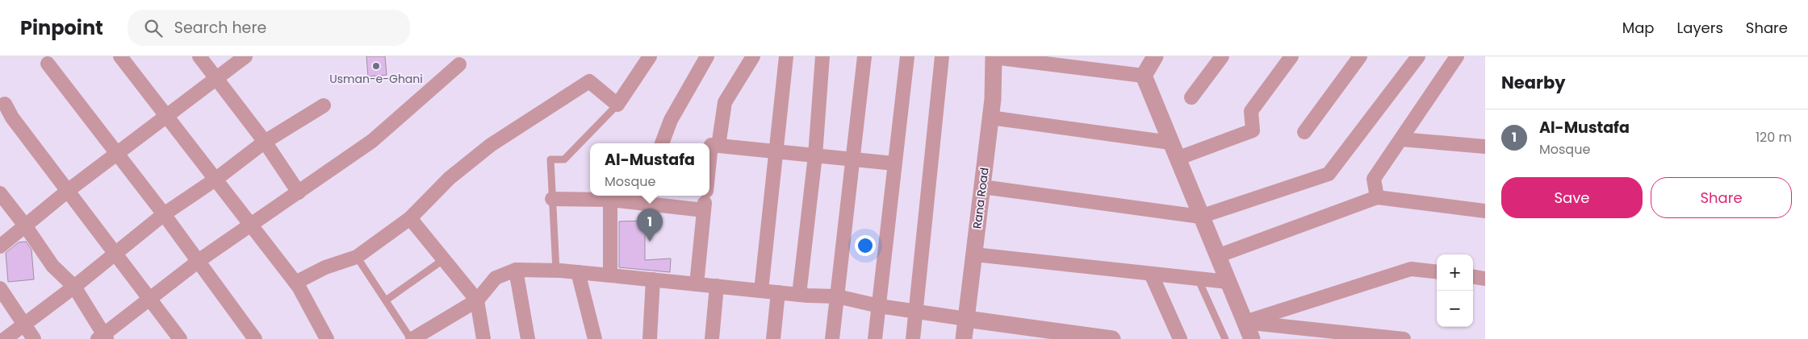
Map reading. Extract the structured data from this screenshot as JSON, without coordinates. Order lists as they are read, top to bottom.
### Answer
{
  "streets": {
    "street": ["Rana Road"]
  },
  "places": ["Usman-e-Ghani"],
  "page": {
    "header": "Pinpoint",
    "search": "Search here",
    "nav": ["Map", "Layers", "Share"],
    "heading": "Nearby",
    "list": [
      {
        "mark": "1",
        "name": "Al-Mustafa",
        "note": "Mosque",
        "value": "120 m"
      }
    ],
    "popup": ["Al-Mustafa", "Mosque"],
    "buttons": ["Save", "Share"],
    "pins": "1",
    "map_buttons": ["+", "−"]
  }
}
